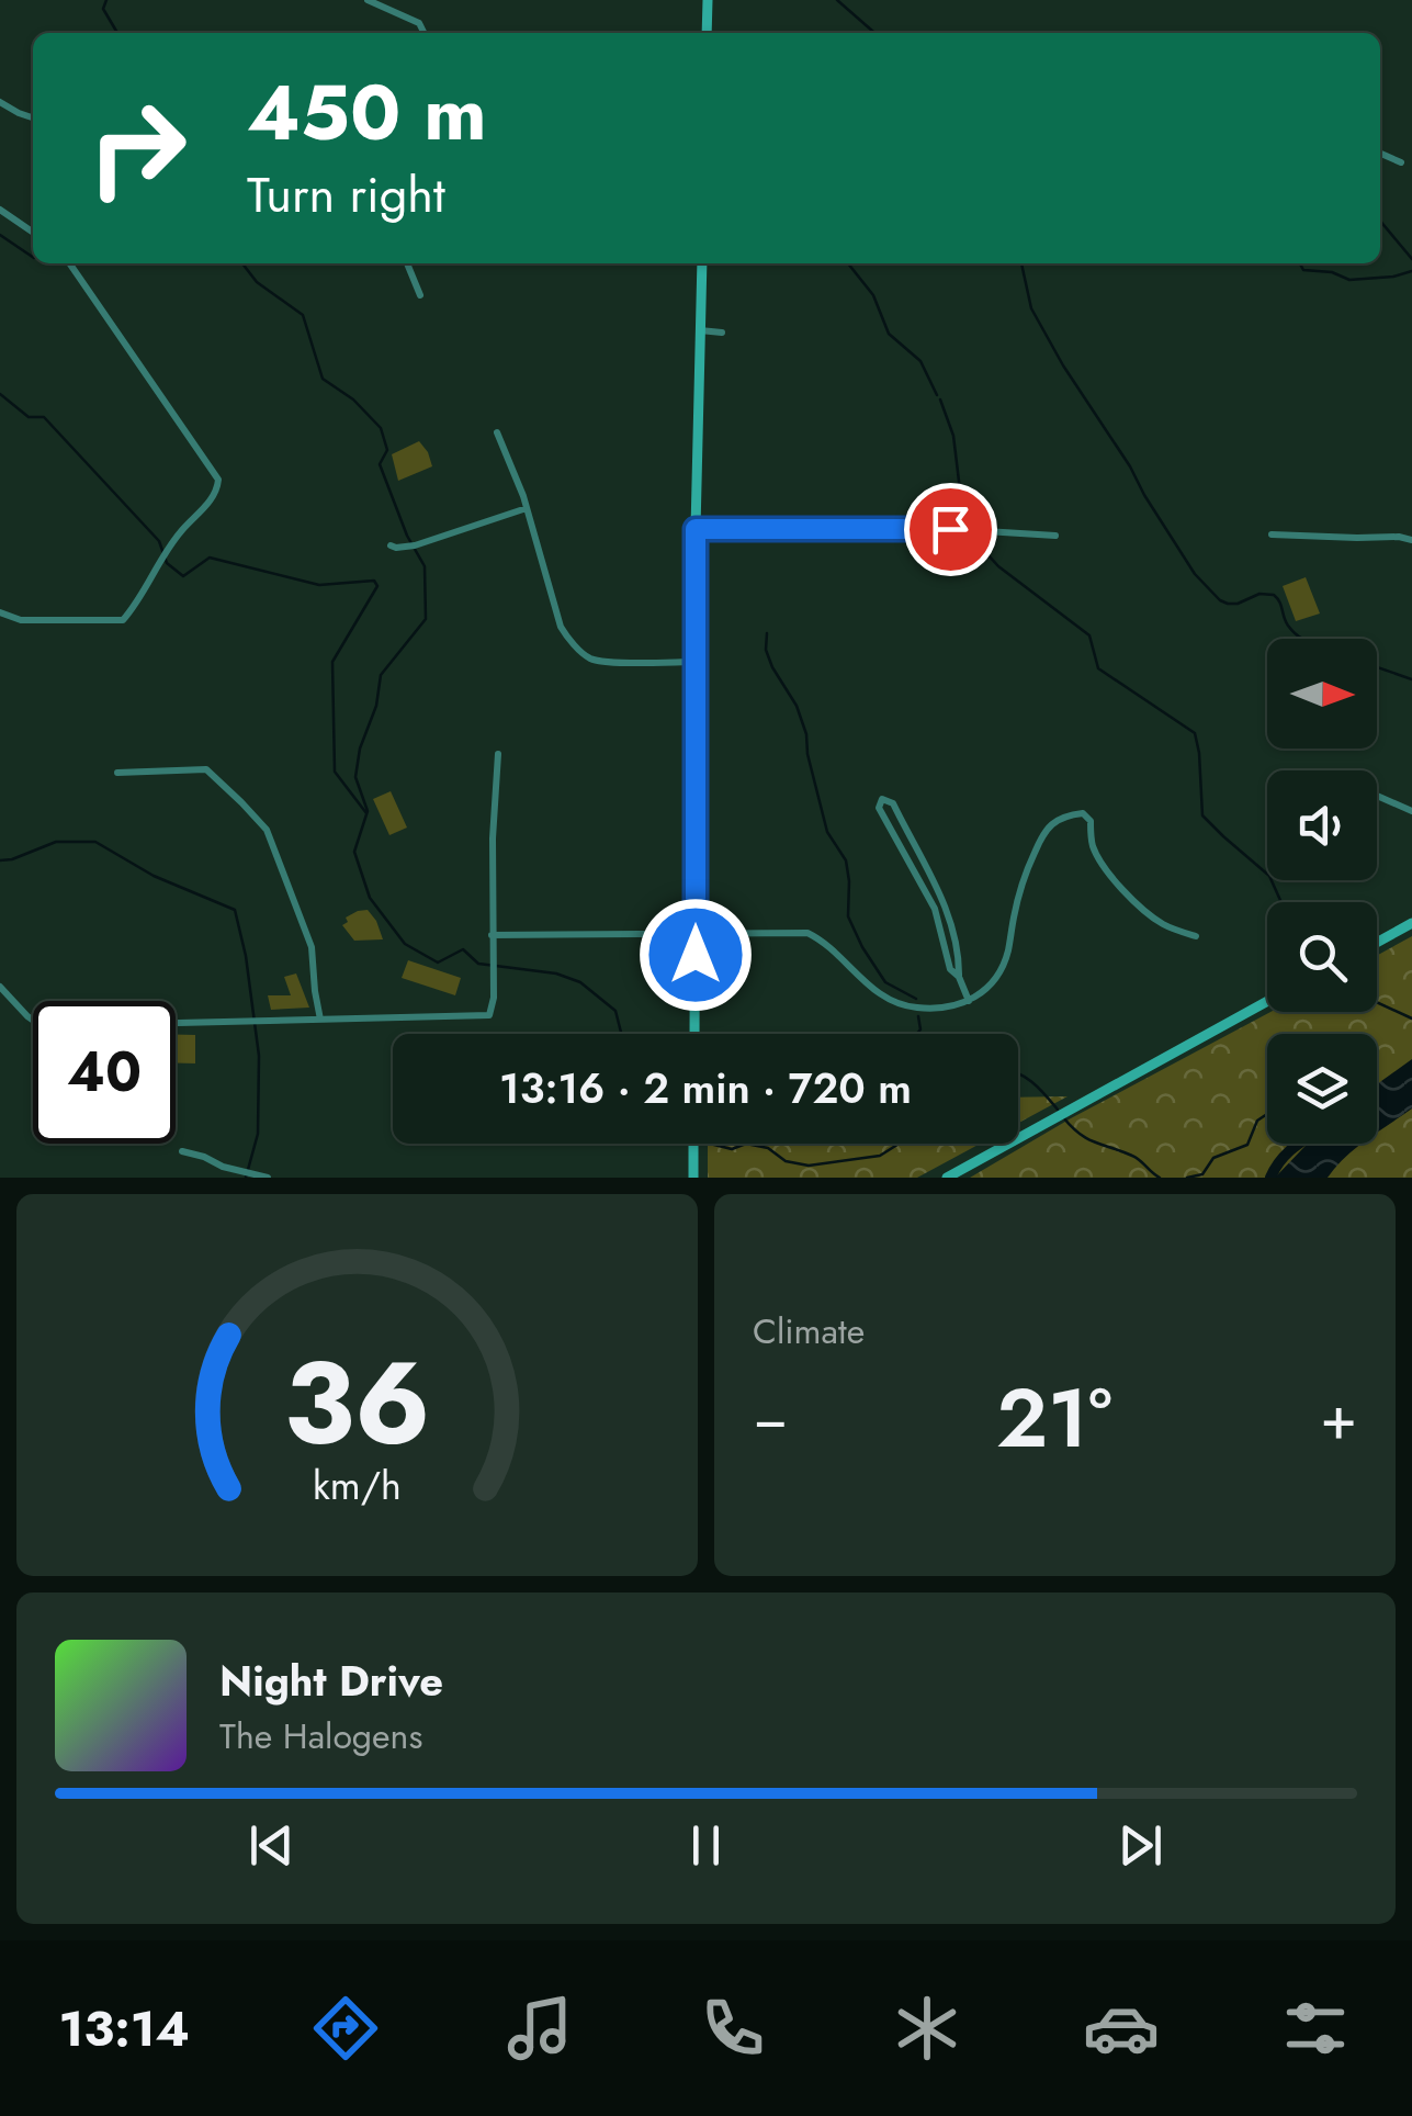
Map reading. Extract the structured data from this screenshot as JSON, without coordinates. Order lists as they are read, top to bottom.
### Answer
{
  "north": "right",
  "page": {
    "turn": ["450 m", "Turn right"],
    "limit": "40",
    "trip": "13:16 · 2 min · 720 m",
    "tile": "Climate",
    "heat": ["−", "21°", "+"],
    "song": ["Night Drive", "The Halogens"],
    "tabs": "13:14",
    "gauge": ["36", "km/h"]
  }
}
